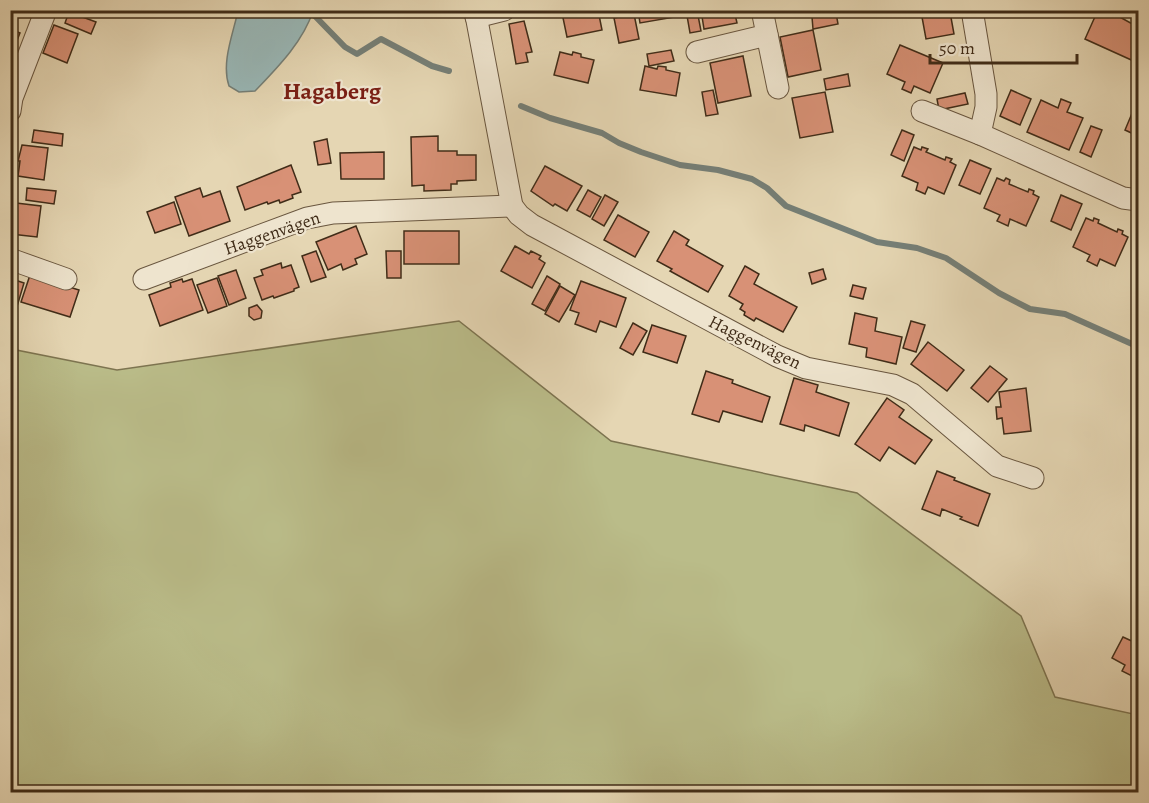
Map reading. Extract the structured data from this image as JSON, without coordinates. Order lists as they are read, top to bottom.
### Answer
{
  "streets": {
    "street": ["Haggenvägen"]
  },
  "districts": ["Hagaberg"],
  "scale_bar": "50 m"
}
